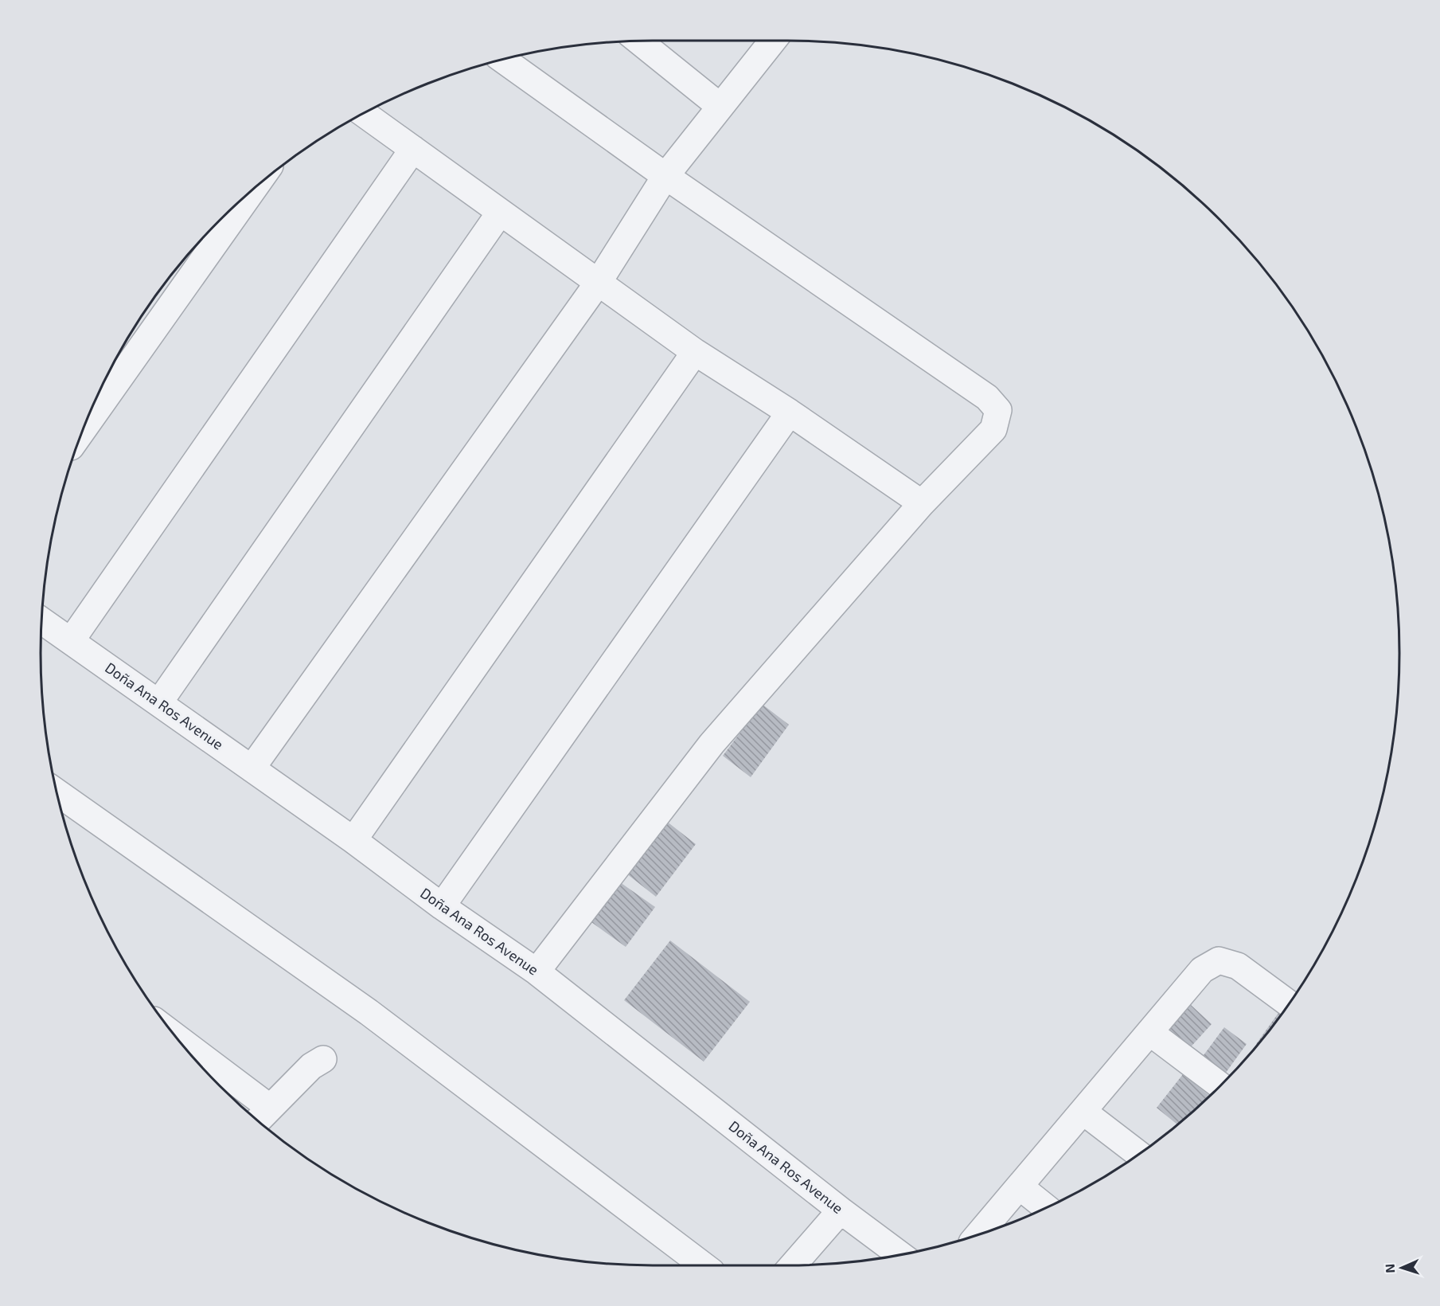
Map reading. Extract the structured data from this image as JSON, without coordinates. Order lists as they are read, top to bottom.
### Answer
{
  "streets": {
    "street": ["Doña Ana Ros Avenue"]
  },
  "north": "left"
}
